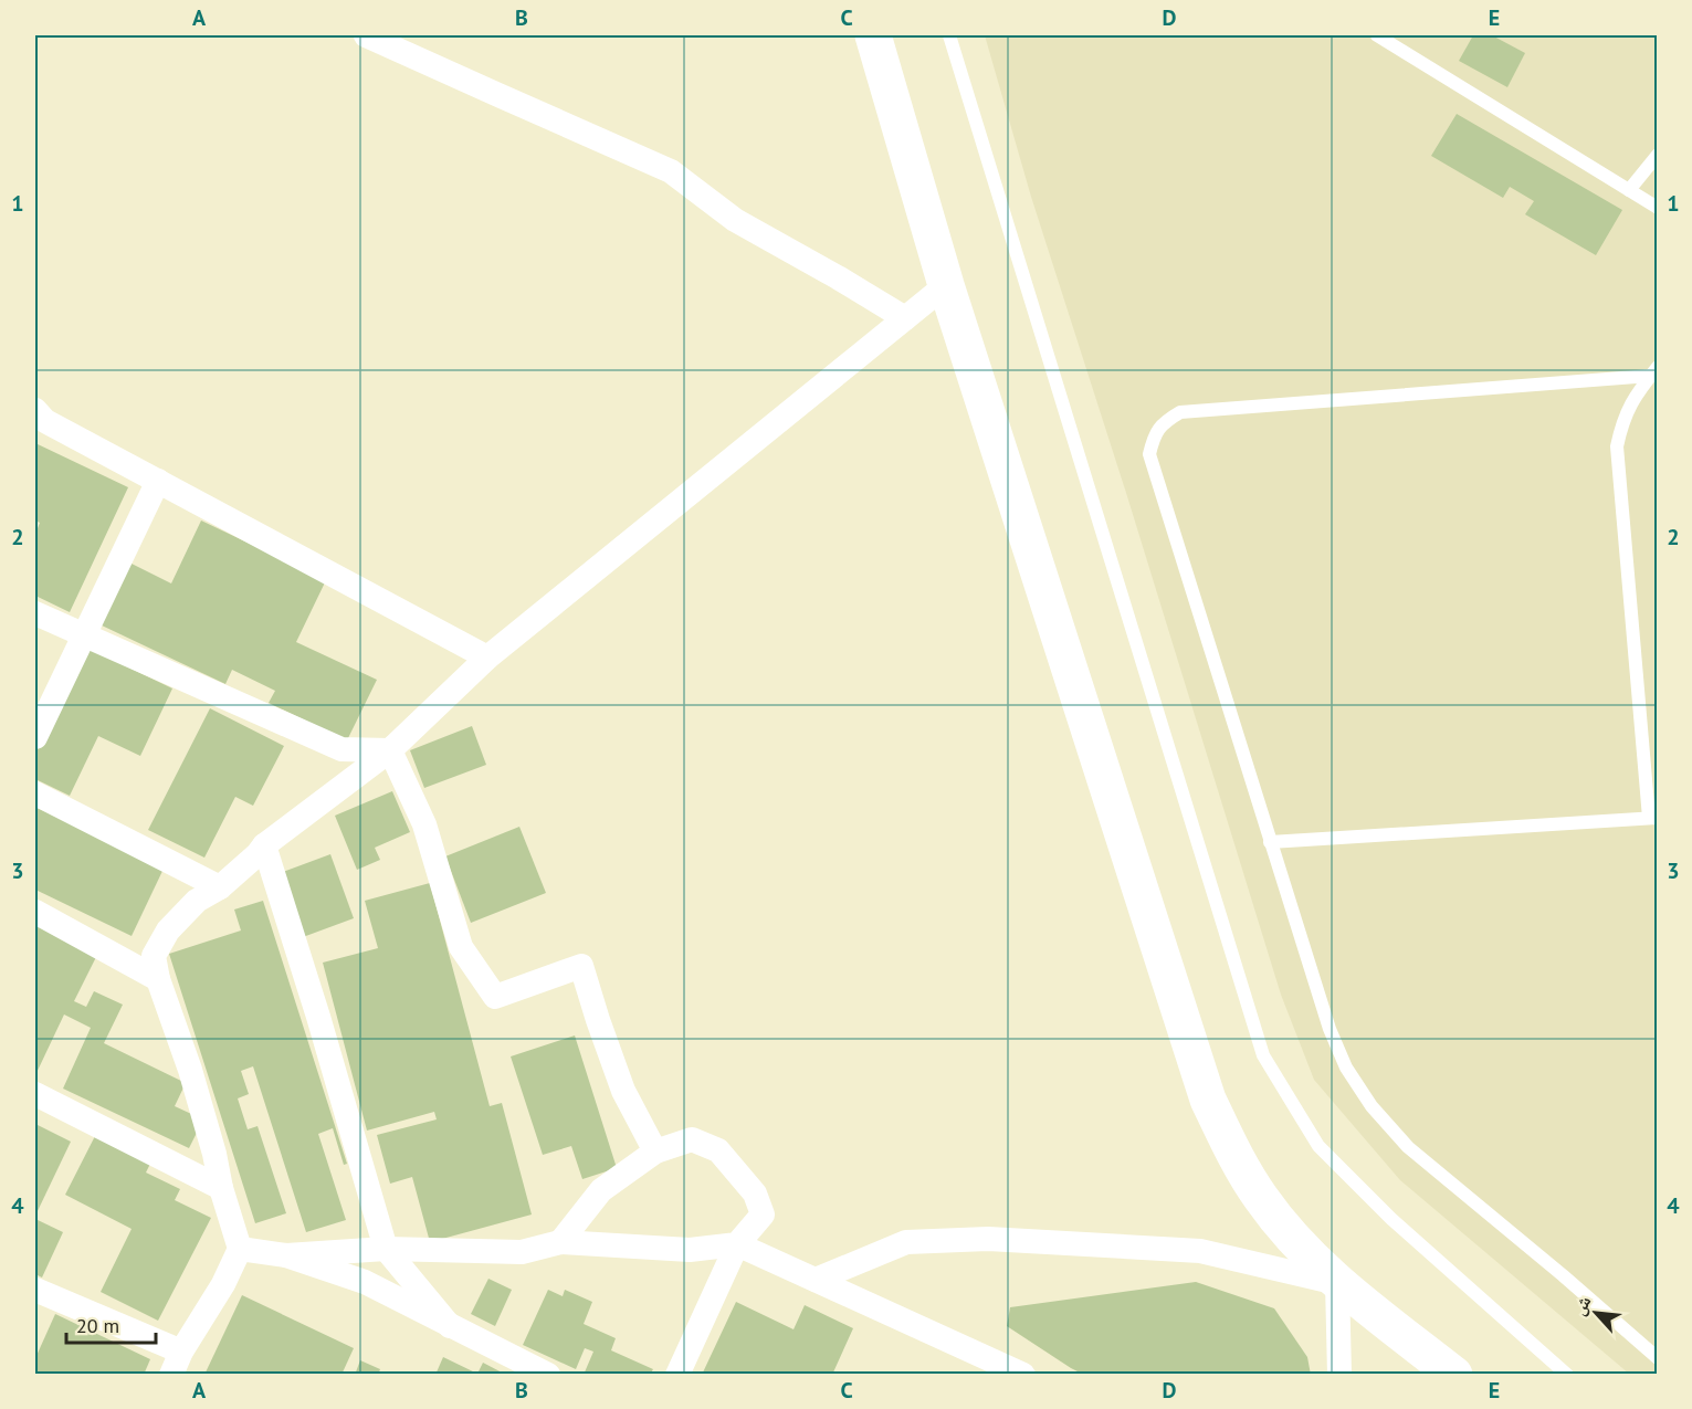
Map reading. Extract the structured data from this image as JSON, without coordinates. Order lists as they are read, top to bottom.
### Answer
{
  "scale_bar": "20 m",
  "north": "top left",
  "grid": {
    "columns": [
      "A",
      "B",
      "C",
      "D",
      "E"
    ],
    "rows": [
      "1",
      "2",
      "3",
      "4"
    ]
  }
}
